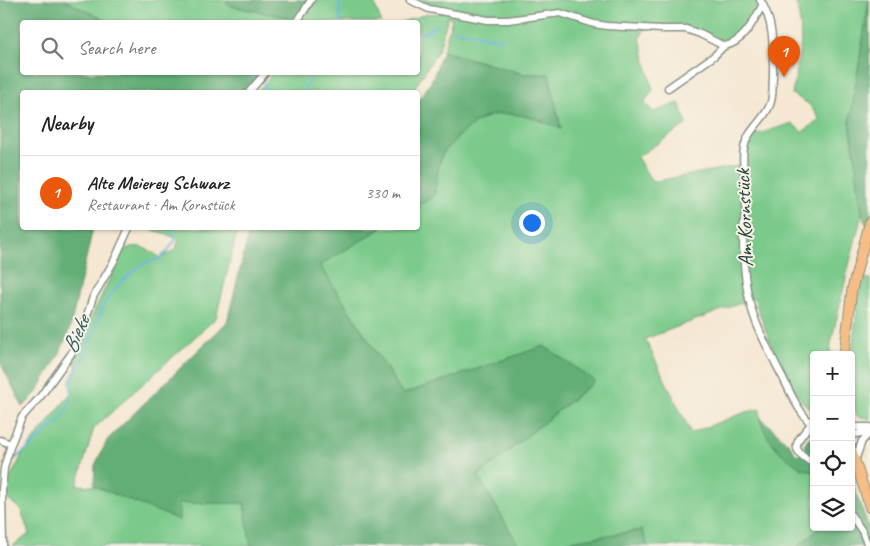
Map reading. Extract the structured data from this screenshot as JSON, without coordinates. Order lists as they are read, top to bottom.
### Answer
{
  "streets": {
    "street": ["Am Kornstück"]
  },
  "water": ["Bieke"],
  "page": {
    "search": "Search here",
    "pins": "1",
    "heading": "Nearby",
    "list": [
      {
        "mark": "1",
        "name": "Alte Meierey Schwarz",
        "note": "Restaurant · Am Kornstück",
        "value": "330 m"
      }
    ],
    "map_buttons": ["+", "−"]
  }
}
